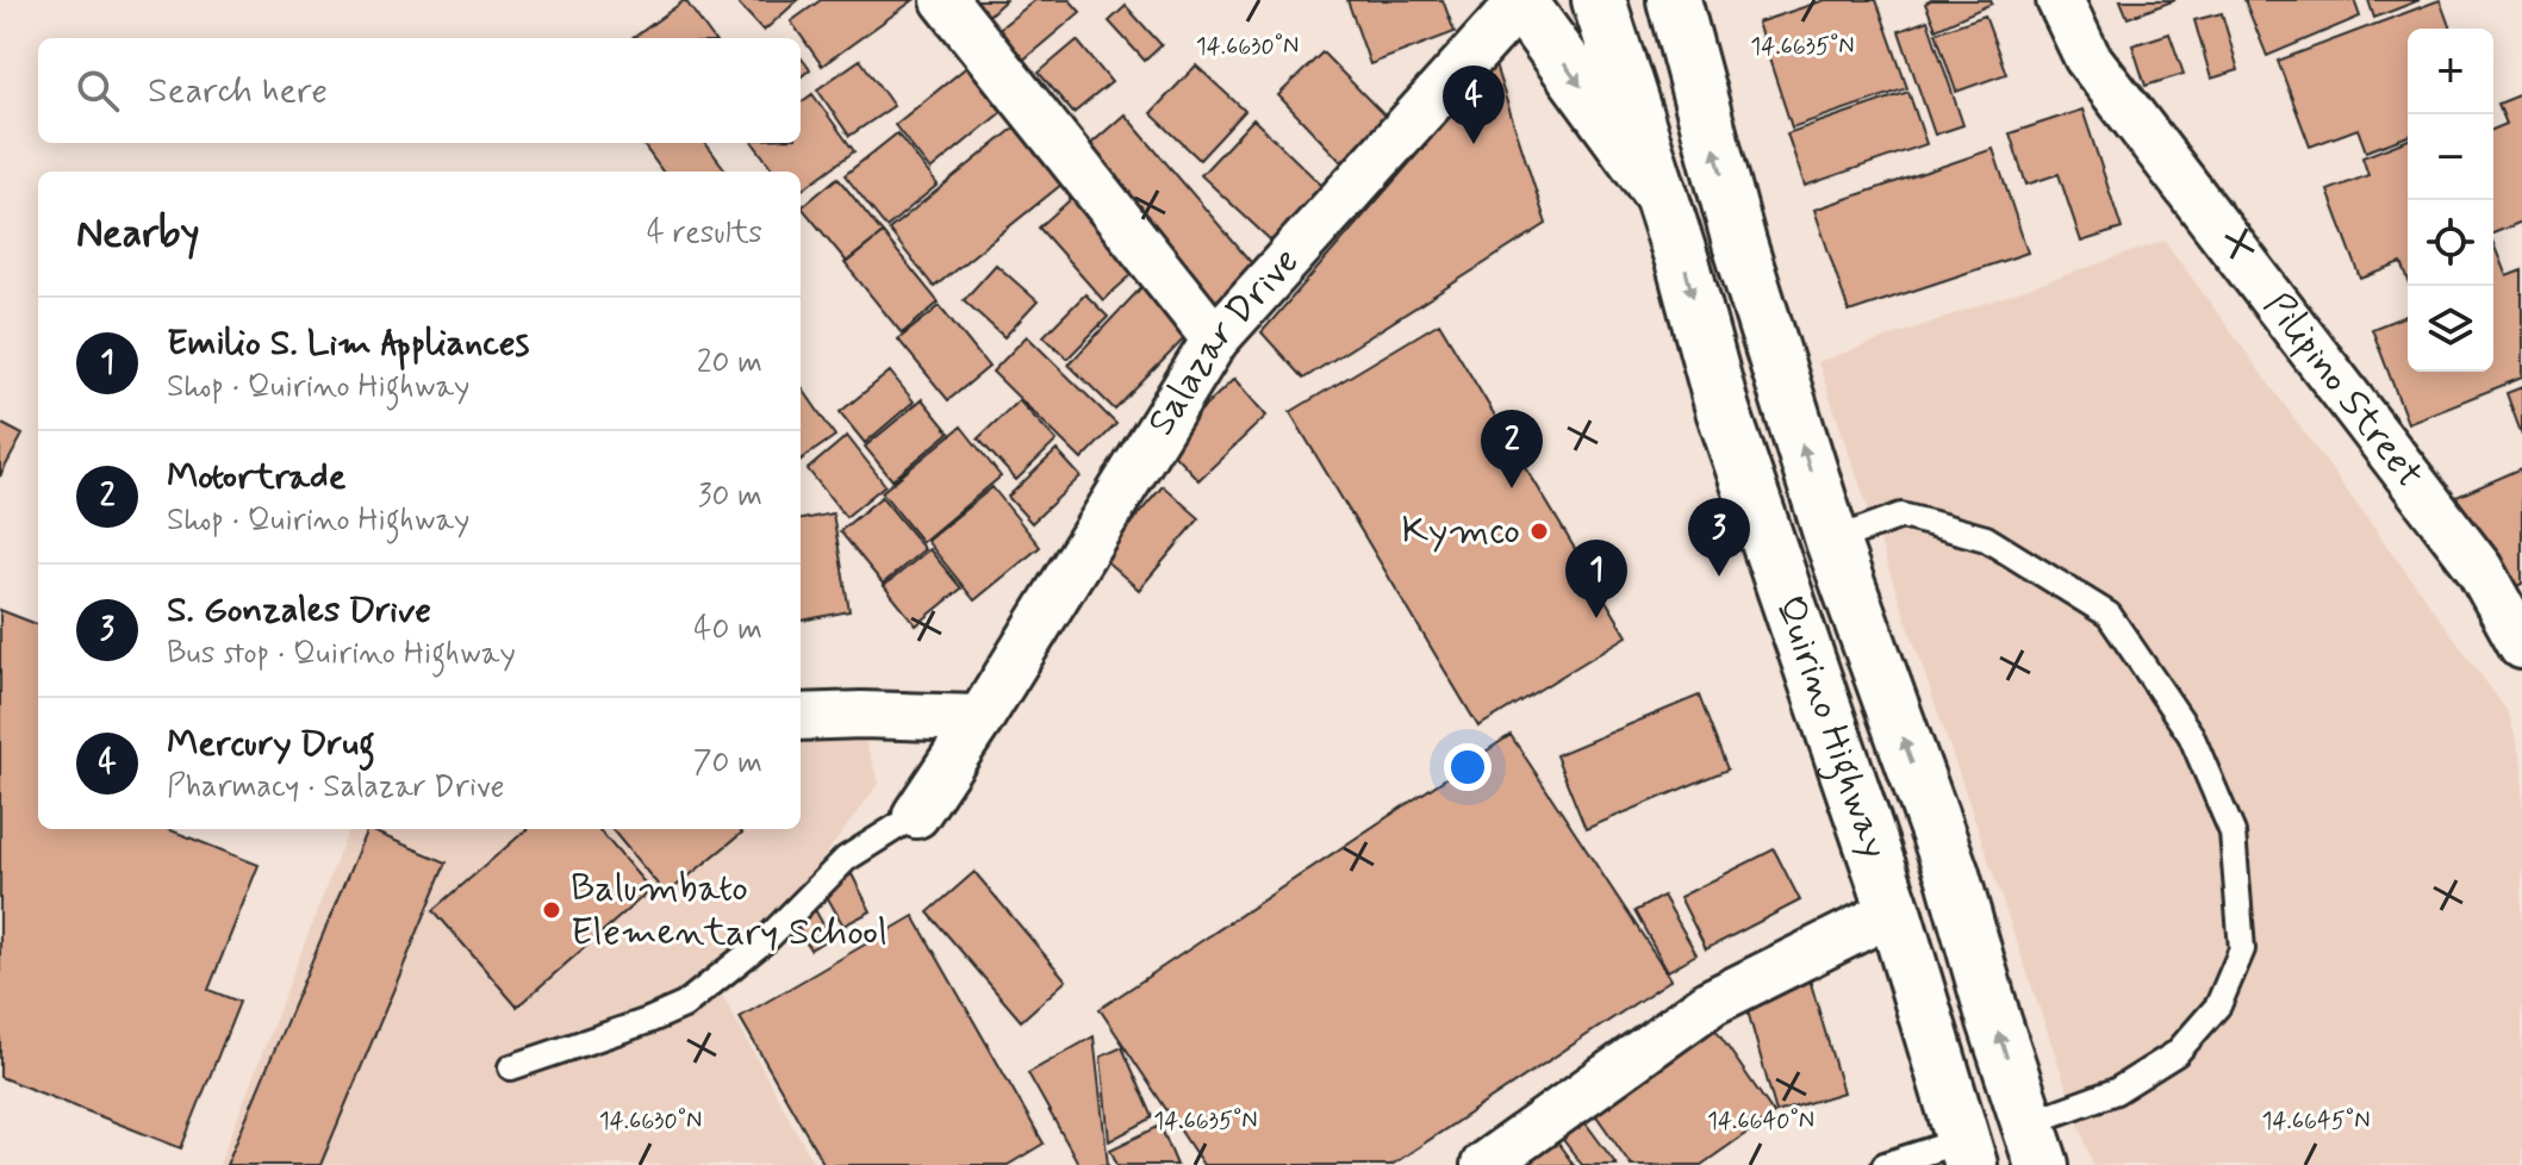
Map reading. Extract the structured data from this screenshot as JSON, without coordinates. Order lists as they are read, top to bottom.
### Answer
{
  "streets": {
    "main road": ["Quirino Highway"],
    "street": ["Salazar Drive", "Pilipino Street"]
  },
  "crossings": [
    ["Salazar Drive", "Quirino Highway"]
  ],
  "places": ["Kymco", "Balumbato Elementary School"],
  "page": {
    "map_buttons": ["+", "−"],
    "search": "Search here",
    "pins": [
      "4",
      "2",
      "3",
      "1"
    ],
    "heading": ["Nearby", "4 results"],
    "list": [
      {
        "mark": "1",
        "name": "Emilio S. Lim Appliances",
        "note": "Shop · Quirino Highway",
        "value": "20 m"
      },
      {
        "mark": "2",
        "name": "Motortrade",
        "note": "Shop · Quirino Highway",
        "value": "30 m"
      },
      {
        "mark": "3",
        "name": "S. Gonzales Drive",
        "note": "Bus stop · Quirino Highway",
        "value": "40 m"
      },
      {
        "mark": "4",
        "name": "Mercury Drug",
        "note": "Pharmacy · Salazar Drive",
        "value": "70 m"
      }
    ]
  },
  "coordinates": [
    "14.6630°N",
    "14.6635°N",
    "14.6640°N",
    "14.6645°N"
  ]
}
